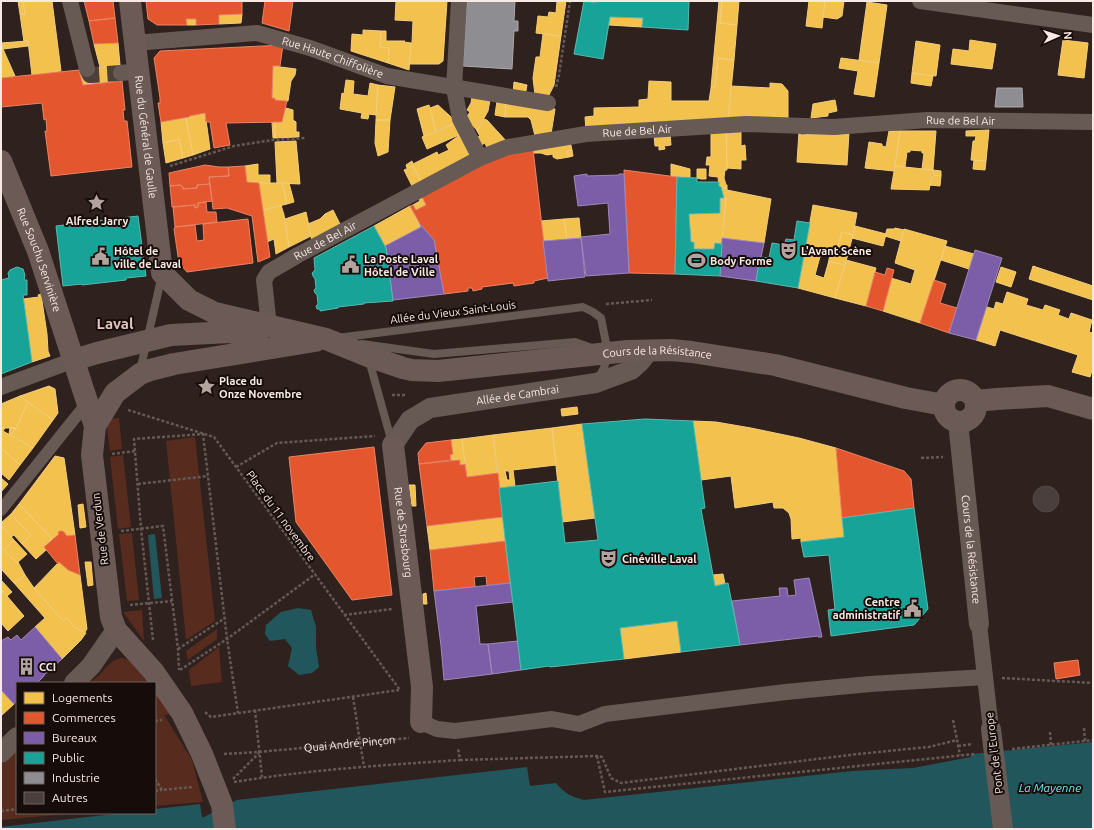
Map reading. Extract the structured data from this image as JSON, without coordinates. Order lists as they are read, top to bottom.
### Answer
{
  "streets": {
    "main road": [
      "Rue du Général de Gaulle",
      "Rue Souchu Servinière",
      "Cours de la Résistance",
      "Rue de Verdun",
      "Rue de Strasbourg"
    ],
    "street": [
      "Rue Haute Chiffolière",
      "Rue de Bel Air",
      "Allée de Cambrai",
      "Pont de l'Europe"
    ],
    "lane": ["Allée du Vieux Saint-Louis"],
    "path": ["Place du 11 novembre", "Quai André Pinçon"]
  },
  "crossings": [
    ["Rue Haute Chiffolière", "Rue du Général de Gaulle"],
    ["Rue du Général de Gaulle", "Rue de Verdun"],
    ["Rue Souchu Servinière", "Rue de Verdun"],
    ["Allée du Vieux Saint-Louis", "Rue de Verdun"],
    ["Cours de la Résistance", "Allée de Cambrai"],
    ["Cours de la Résistance", "Rue de Strasbourg"],
    ["Cours de la Résistance", "Pont de l'Europe"],
    ["Allée de Cambrai", "Rue de Strasbourg"],
    ["Place du 11 novembre", "Rue de Verdun"],
    ["Rue de Verdun", "Quai André Pinçon"],
    ["Rue de Strasbourg", "Quai André Pinçon"]
  ],
  "districts": ["Laval"],
  "water": ["La Mayenne"],
  "places": {
    "place": ["Alfred Jarry", "Place du Onze Novembre"],
    "theatre": ["L'Avant Scène", "Cinéville Laval"],
    "public building": ["Hôtel de ville de Laval", "La Poste Laval Hôtel de Ville", "Centre administratif"],
    "sports": ["Body Forme"],
    "building": ["CCI"]
  },
  "legend": [
    "Logements",
    "Commerces",
    "Bureaux",
    "Public",
    "Industrie",
    "Autres"
  ],
  "north": "right"
}
